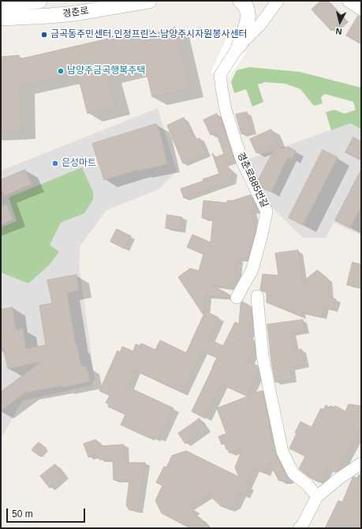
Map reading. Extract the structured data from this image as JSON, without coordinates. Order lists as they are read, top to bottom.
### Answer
{
  "streets": {
    "street": ["경춘로", "경춘로885번길"]
  },
  "places": ["금곡동주민센터.인정프린스.남양주시자원봉사센터", "남양주금곡행복주택", "은성마트"],
  "scale_bar": "50 m",
  "north": "bottom"
}
